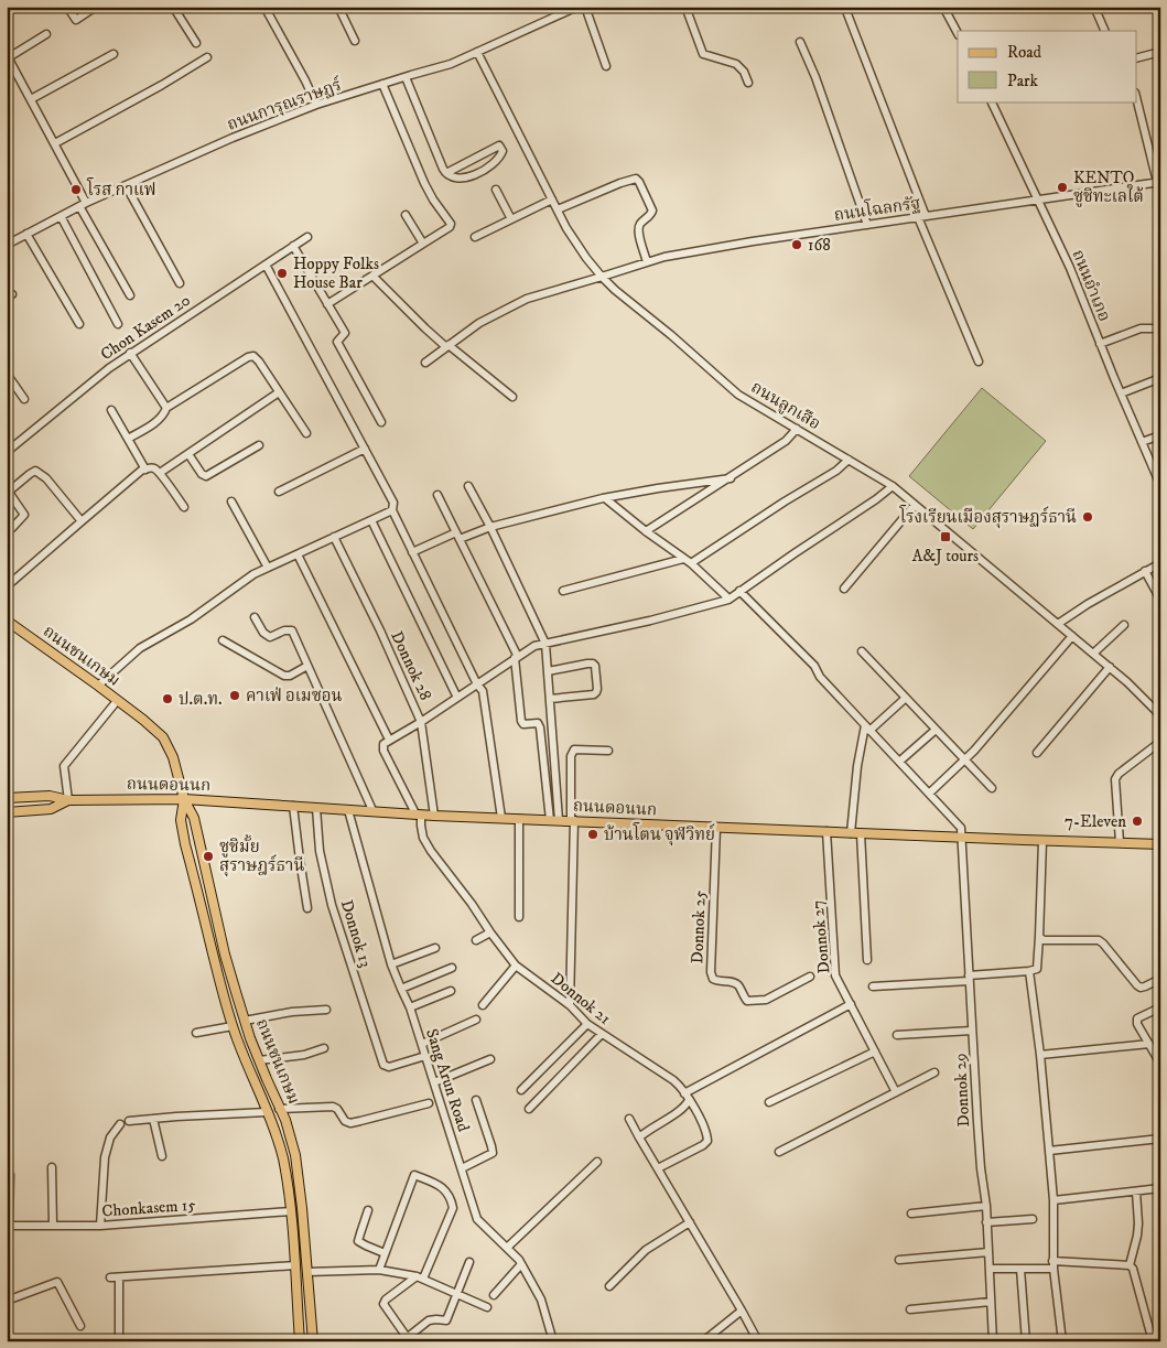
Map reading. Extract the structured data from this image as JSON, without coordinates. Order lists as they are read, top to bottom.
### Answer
{
  "streets": {
    "main road": ["ถนนชนเกษม", "ถนนดอนนก"],
    "street": [
      "ถนนการุณราษฏร์",
      "ถนนโฉลกรัฐ",
      "ถนนอำเภอ",
      "Chon Kasem 20",
      "ถนนลูกเสือ",
      "Donnok 28",
      "Donnok 25",
      "Donnok 13",
      "Donnok 27",
      "Donnok 21",
      "Sang Arun Road",
      "Donnok 29",
      "Chonkasem 15"
    ]
  },
  "crossings": [
    ["ถนนการุณราษฏร์", "ถนนลูกเสือ"],
    ["ถนนโฉลกรัฐ", "ถนนอำเภอ"],
    ["ถนนโฉลกรัฐ", "ถนนลูกเสือ"],
    ["ถนนชนเกษม", "ถนนดอนนก"],
    ["ถนนชนเกษม", "Chonkasem 15"],
    ["Donnok 28", "ถนนดอนนก"],
    ["ถนนดอนนก", "Donnok 25"],
    ["ถนนดอนนก", "Donnok 13"],
    ["ถนนดอนนก", "Donnok 27"],
    ["ถนนดอนนก", "Donnok 21"],
    ["ถนนดอนนก", "Sang Arun Road"],
    ["ถนนดอนนก", "Donnok 29"],
    ["Donnok 13", "Sang Arun Road"]
  ],
  "places": {
    "other": [
      "KENTO ซูชิทะเลใต้",
      "โรส กาแฟ",
      "168",
      "Hoppy Folks House Bar",
      "โรงเรียนเมืองสุราษฏร์ธานี",
      "คาเฟ่ อเมซอน",
      "ป.ต.ท.",
      "7-Eleven",
      "บ้านโตน จุฬวิทย์",
      "ซูชิมั้ย สุราษฎร์ธานี"
    ],
    "transit": ["A&J tours"]
  },
  "legend": ["Road", "Park"]
}
